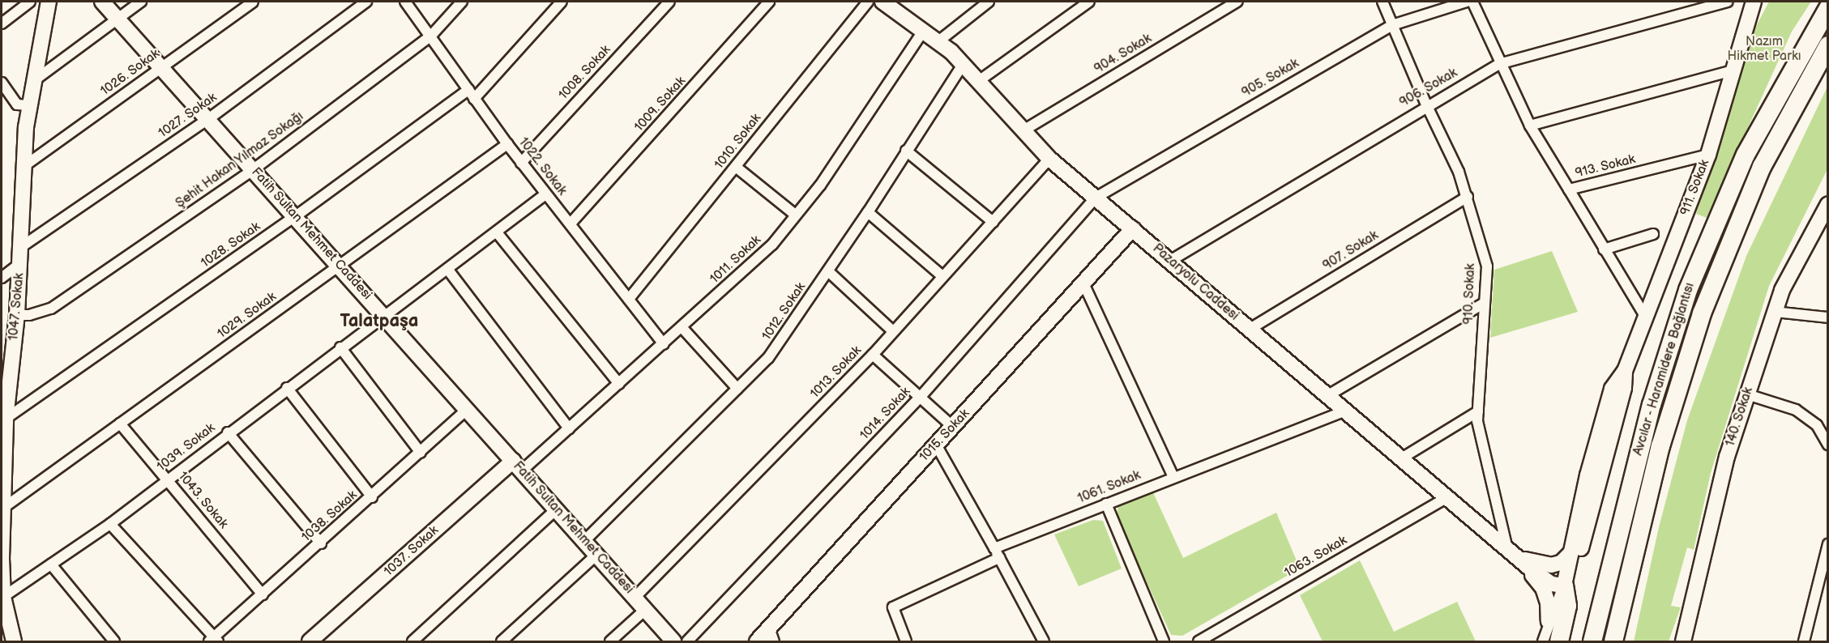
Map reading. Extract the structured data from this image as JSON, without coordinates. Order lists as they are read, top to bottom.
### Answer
{
  "streets": {
    "highway": ["Avcılar - Haramidere Bağlantısı"],
    "main road": [
      "911. Sokak",
      "Fatih Sultan Mehmet Caddesi",
      "Pazaryolu Caddesi",
      "1047. Sokak",
      "140. Sokak",
      "1015. Sokak",
      "1037. Sokak"
    ],
    "street": [
      "904. Sokak",
      "1026. Sokak",
      "1008. Sokak",
      "905. Sokak",
      "906. Sokak",
      "1009. Sokak",
      "1027. Sokak",
      "1010. Sokak",
      "Şehit Hakan Yılmaz Sokağı",
      "1022. Sokak",
      "913. Sokak",
      "1028. Sokak",
      "907. Sokak",
      "1011. Sokak",
      "910. Sokak",
      "1012. Sokak",
      "1029. Sokak",
      "1013. Sokak",
      "1014. Sokak",
      "1039. Sokak",
      "1061. Sokak",
      "1043. Sokak",
      "1038. Sokak",
      "1063. Sokak"
    ]
  },
  "crossings": [
    ["904. Sokak", "Pazaryolu Caddesi"],
    ["1026. Sokak", "Fatih Sultan Mehmet Caddesi"],
    ["1026. Sokak", "1047. Sokak"],
    ["1008. Sokak", "1022. Sokak"],
    ["905. Sokak", "Pazaryolu Caddesi"],
    ["905. Sokak", "910. Sokak"],
    ["905. Sokak", "1014. Sokak"],
    ["906. Sokak", "Pazaryolu Caddesi"],
    ["906. Sokak", "910. Sokak"],
    ["1009. Sokak", "1022. Sokak"],
    ["1027. Sokak", "Fatih Sultan Mehmet Caddesi"],
    ["1027. Sokak", "1047. Sokak"],
    ["1010. Sokak", "1022. Sokak"],
    ["Şehit Hakan Yılmaz Sokağı", "1022. Sokak"],
    ["Şehit Hakan Yılmaz Sokağı", "Fatih Sultan Mehmet Caddesi"],
    ["Şehit Hakan Yılmaz Sokağı", "1047. Sokak"],
    ["1022. Sokak", "1028. Sokak"],
    ["1022. Sokak", "1011. Sokak"],
    ["1022. Sokak", "1029. Sokak"],
    ["1022. Sokak", "1039. Sokak"],
    ["913. Sokak", "911. Sokak"],
    ["Fatih Sultan Mehmet Caddesi", "1028. Sokak"],
    ["Fatih Sultan Mehmet Caddesi", "1011. Sokak"],
    ["Fatih Sultan Mehmet Caddesi", "1012. Sokak"],
    ["Fatih Sultan Mehmet Caddesi", "1029. Sokak"],
    ["Fatih Sultan Mehmet Caddesi", "1013. Sokak"],
    ["Fatih Sultan Mehmet Caddesi", "1039. Sokak"],
    ["Fatih Sultan Mehmet Caddesi", "1038. Sokak"],
    ["Fatih Sultan Mehmet Caddesi", "1037. Sokak"],
    ["1028. Sokak", "1047. Sokak"],
    ["907. Sokak", "Pazaryolu Caddesi"],
    ["907. Sokak", "910. Sokak"],
    ["1011. Sokak", "Pazaryolu Caddesi"],
    ["1011. Sokak", "1037. Sokak"],
    ["Pazaryolu Caddesi", "910. Sokak"],
    ["Pazaryolu Caddesi", "1012. Sokak"],
    ["Pazaryolu Caddesi", "1013. Sokak"],
    ["Pazaryolu Caddesi", "1014. Sokak"],
    ["Pazaryolu Caddesi", "1015. Sokak"],
    ["Pazaryolu Caddesi", "1061. Sokak"],
    ["Pazaryolu Caddesi", "1063. Sokak"],
    ["1047. Sokak", "1029. Sokak"],
    ["1047. Sokak", "1039. Sokak"],
    ["1029. Sokak", "1043. Sokak"],
    ["1039. Sokak", "1043. Sokak"],
    ["1043. Sokak", "1038. Sokak"]
  ],
  "districts": ["Talatpaşa"],
  "parks": ["Nazım Hikmet Parkı"]
}
